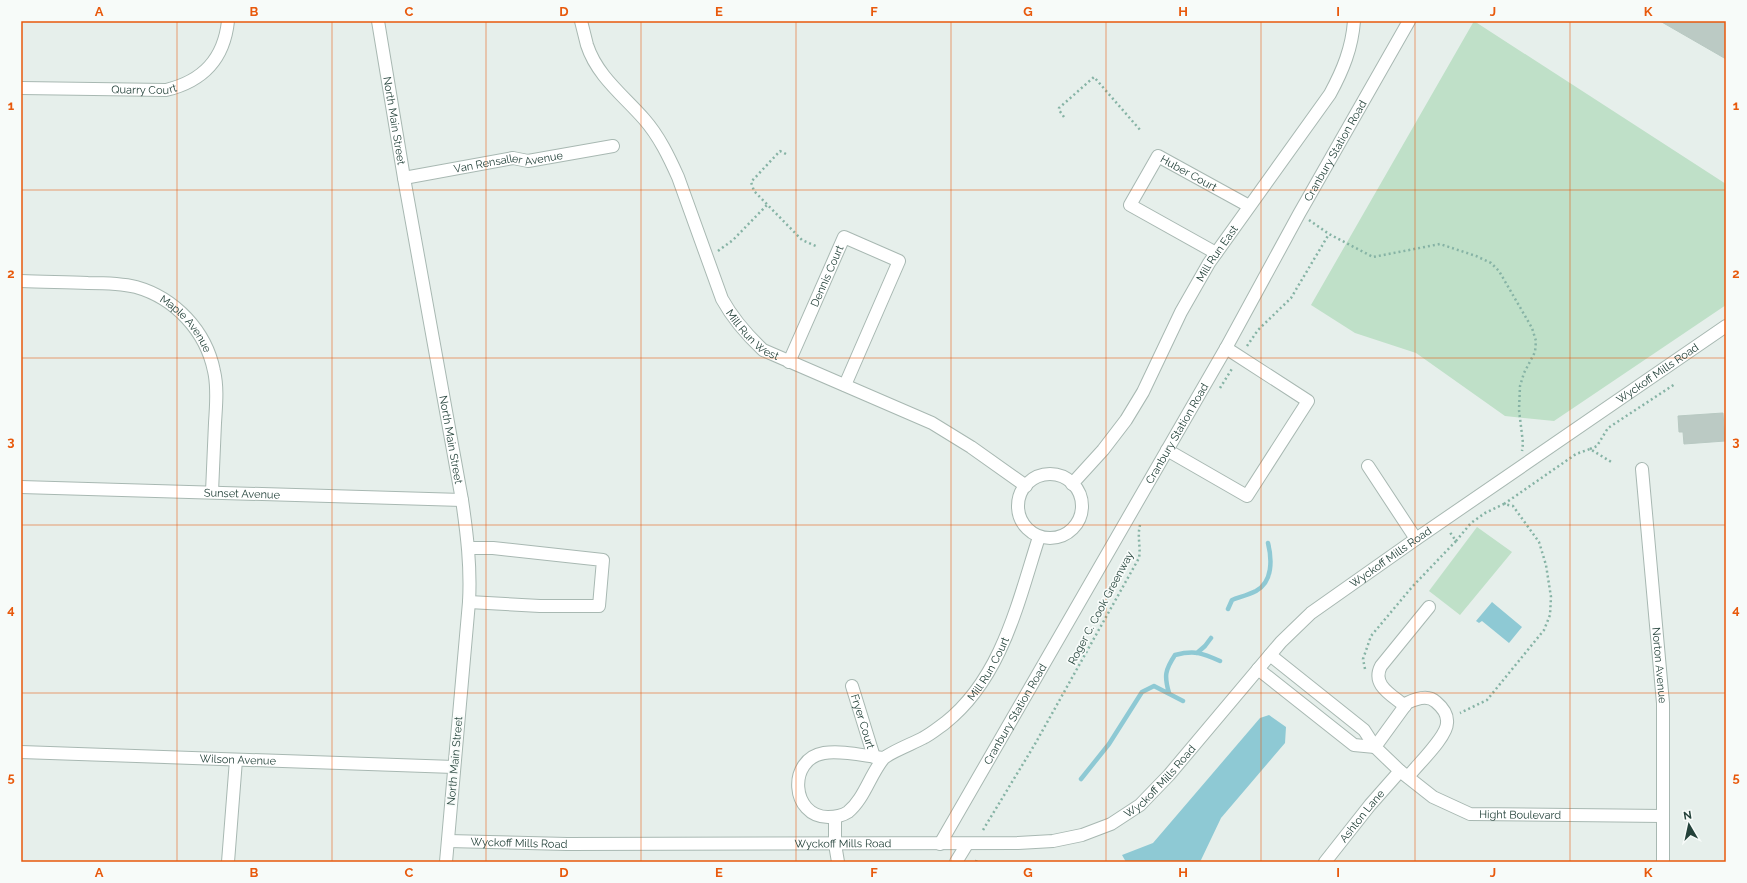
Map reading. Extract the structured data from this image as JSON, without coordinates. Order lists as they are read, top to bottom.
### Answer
{
  "streets": {
    "street": [
      "Quarry Court",
      "North Main Street",
      "Cranbury Station Road",
      "Van Rensaller Avenue",
      "Huber Court",
      "Mill Run East",
      "Dennis Court",
      "Maple Avenue",
      "Mill Run West",
      "Wyckoff Mills Road",
      "Sunset Avenue",
      "Norton Avenue",
      "Mill Run Court",
      "Fryer Court",
      "Wilson Avenue",
      "Hight Boulevard",
      "Ashton Lane"
    ],
    "path": ["Roger C. Cook Greenway"]
  },
  "crossings": [
    ["North Main Street", "Van Rensaller Avenue"],
    ["North Main Street", "Wyckoff Mills Road"],
    ["North Main Street", "Sunset Avenue"],
    ["North Main Street", "Wilson Avenue"],
    ["Cranbury Station Road", "Wyckoff Mills Road"],
    ["Huber Court", "Mill Run East"],
    ["Mill Run East", "Mill Run West"],
    ["Mill Run East", "Mill Run Court"],
    ["Dennis Court", "Mill Run West"],
    ["Maple Avenue", "Sunset Avenue"],
    ["Mill Run West", "Mill Run Court"],
    ["Wyckoff Mills Road", "Hight Boulevard"],
    ["Norton Avenue", "Hight Boulevard"],
    ["Mill Run Court", "Fryer Court"],
    ["Hight Boulevard", "Ashton Lane"]
  ],
  "north": "top",
  "grid": {
    "columns": [
      "A",
      "B",
      "C",
      "D",
      "E",
      "F",
      "G",
      "H",
      "I",
      "J",
      "K"
    ],
    "rows": [
      "1",
      "2",
      "3",
      "4",
      "5"
    ]
  }
}
